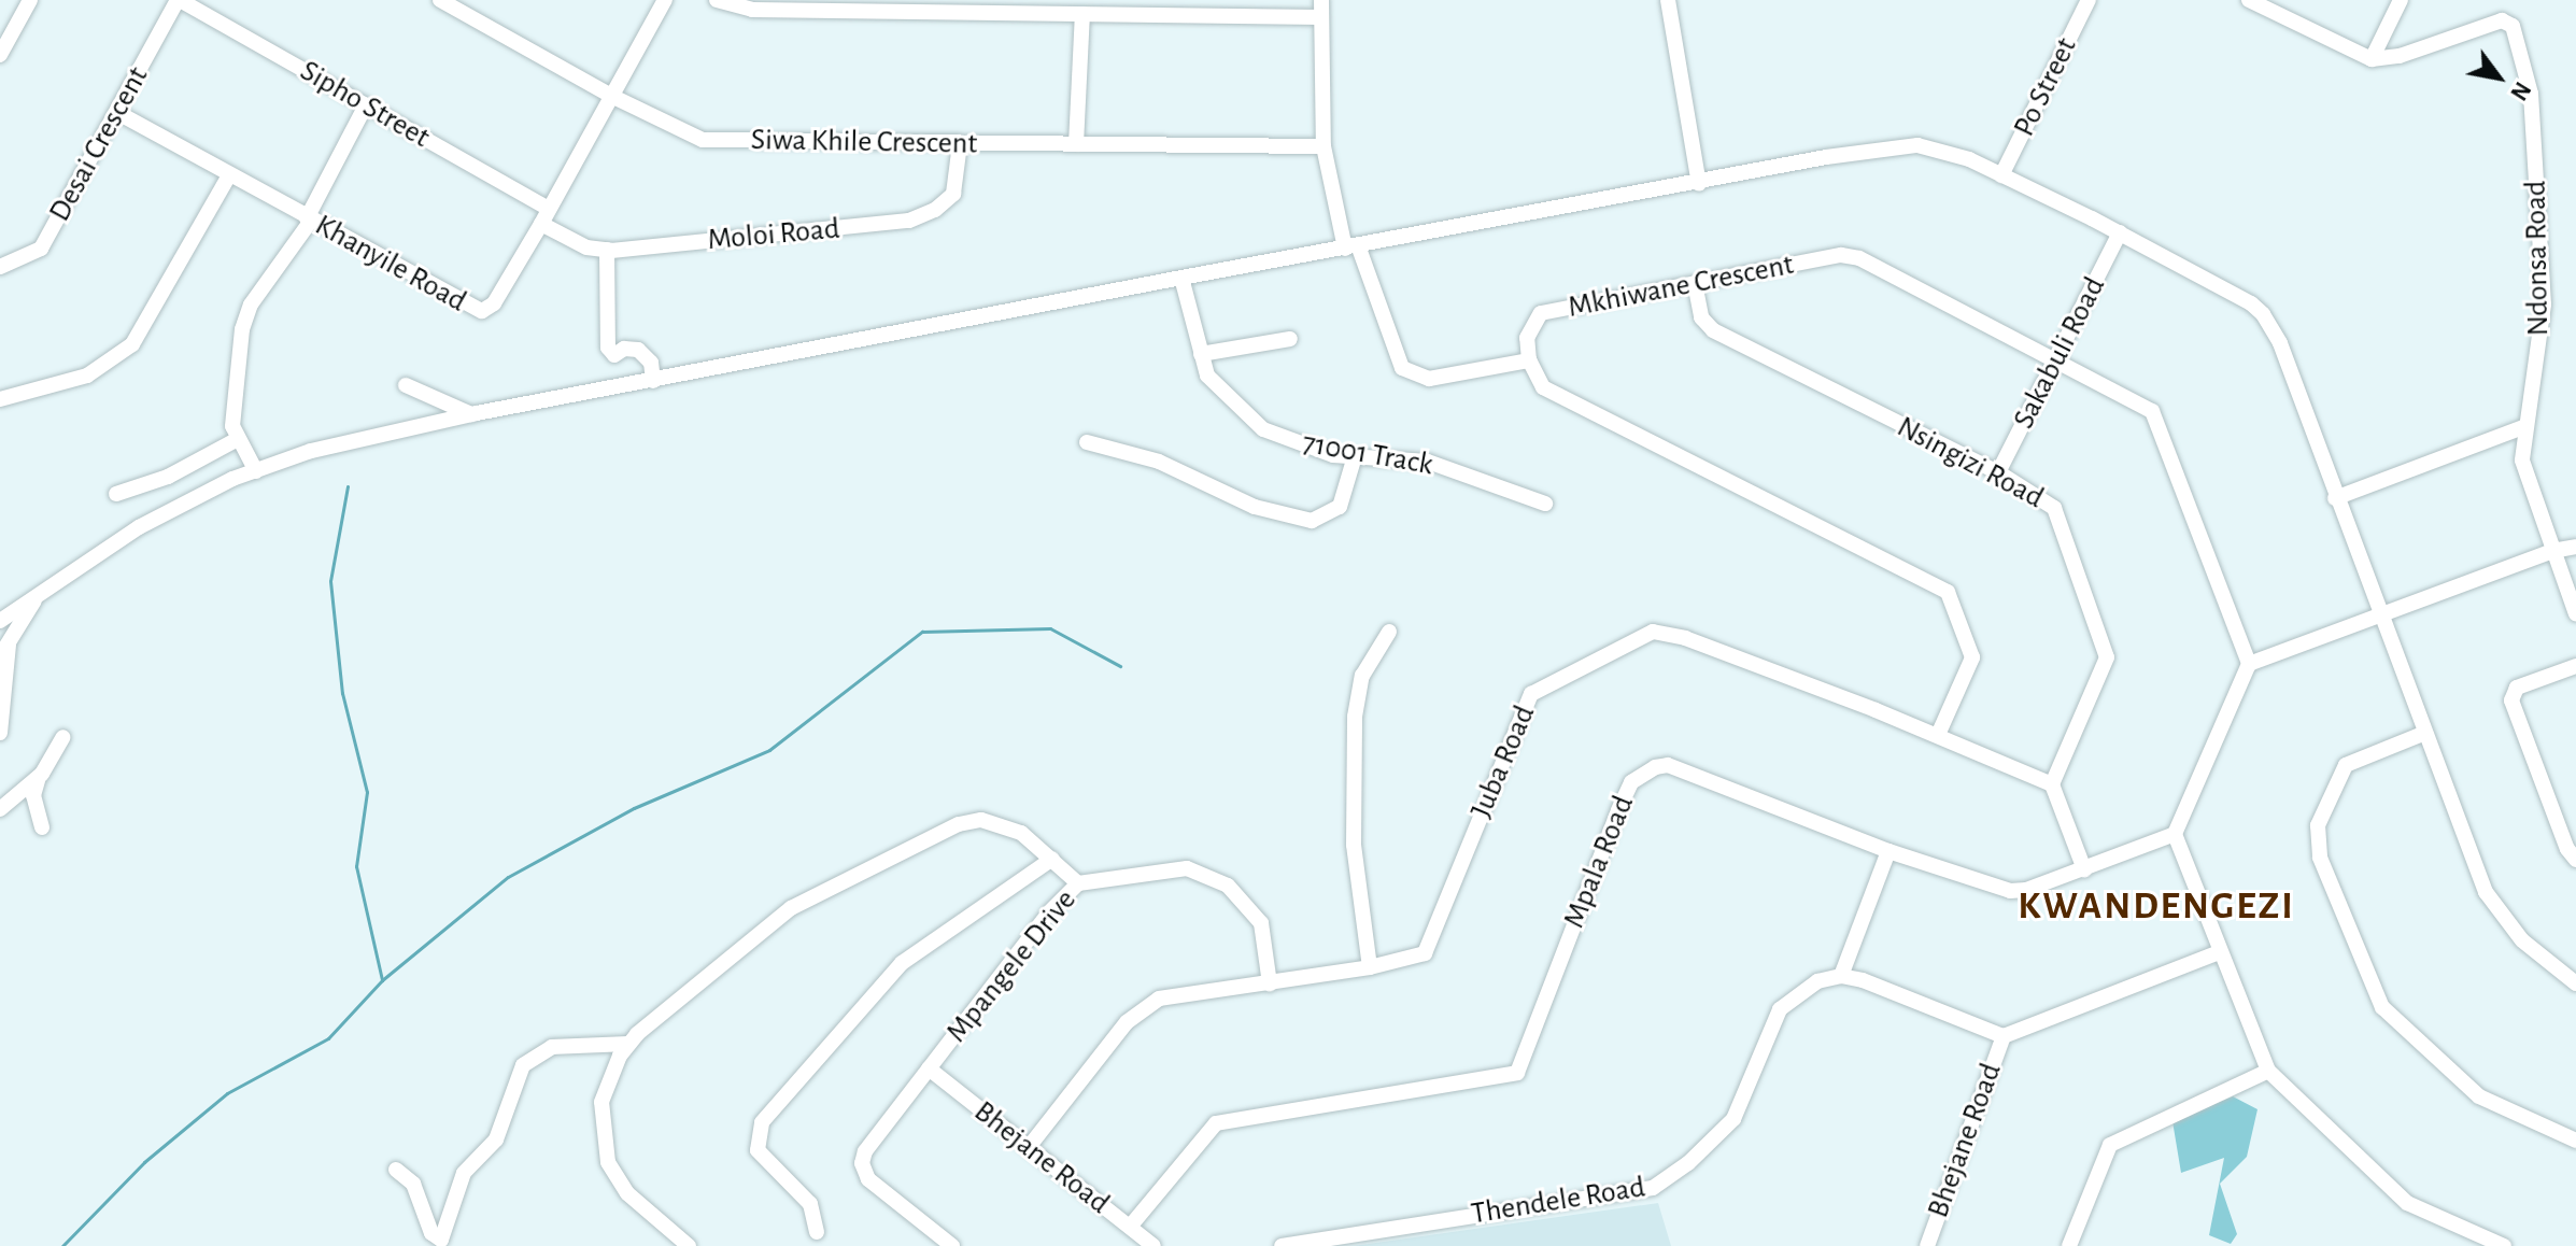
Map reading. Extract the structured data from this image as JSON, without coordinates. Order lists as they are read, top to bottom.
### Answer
{
  "streets": {
    "street": [
      "Po Street",
      "Sipho Street",
      "Siwa Khile Crescent",
      "Desai Crescent",
      "Moloi Road",
      "Ndonsa Road",
      "Khanyile Road",
      "Mkhiwane Crescent",
      "Sakabuli Road",
      "71001 Track",
      "Nsingizi Road",
      "Juba Road",
      "Mpala Road",
      "Mpangele Drive",
      "Bhejane Road",
      "Thendele Road"
    ]
  },
  "crossings": [
    ["Sipho Street", "Desai Crescent"],
    ["Sipho Street", "Moloi Road"],
    ["Sipho Street", "Khanyile Road"],
    ["Siwa Khile Crescent", "Moloi Road"],
    ["Siwa Khile Crescent", "Khanyile Road"],
    ["Desai Crescent", "Khanyile Road"],
    ["Moloi Road", "Khanyile Road"],
    ["Mkhiwane Crescent", "Sakabuli Road"],
    ["Mkhiwane Crescent", "Nsingizi Road"],
    ["Sakabuli Road", "Nsingizi Road"],
    ["Nsingizi Road", "Juba Road"],
    ["Juba Road", "Mpangele Drive"],
    ["Juba Road", "Bhejane Road"],
    ["Mpala Road", "Bhejane Road"],
    ["Mpangele Drive", "Bhejane Road"]
  ],
  "districts": ["KWANDENGEZI"],
  "north": "bottom right"
}
